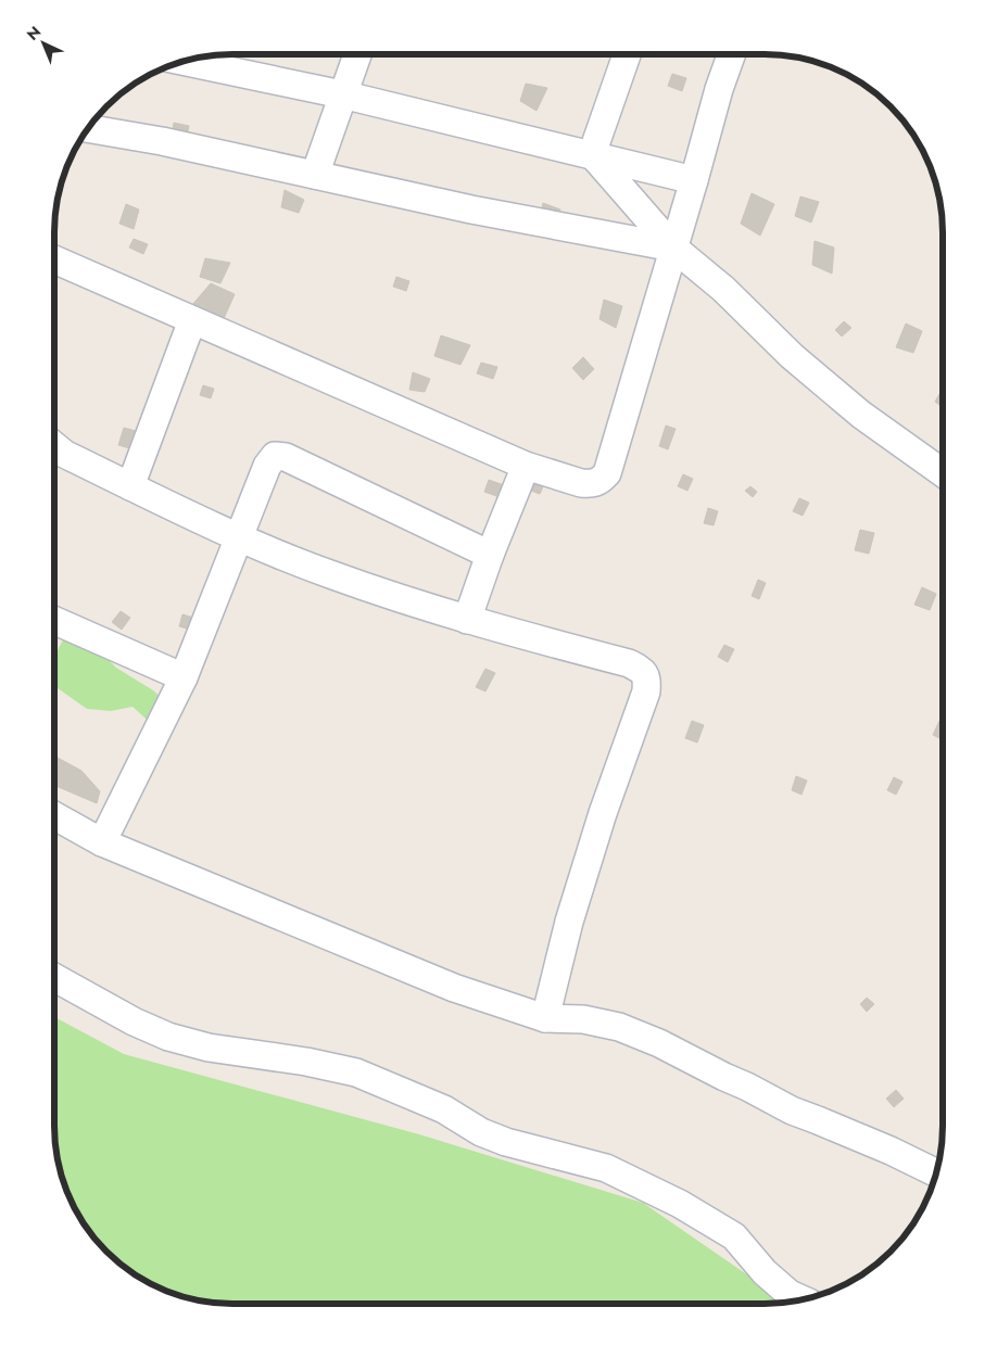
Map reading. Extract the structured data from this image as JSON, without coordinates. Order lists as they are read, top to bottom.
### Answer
{
  "north": "top left"
}
